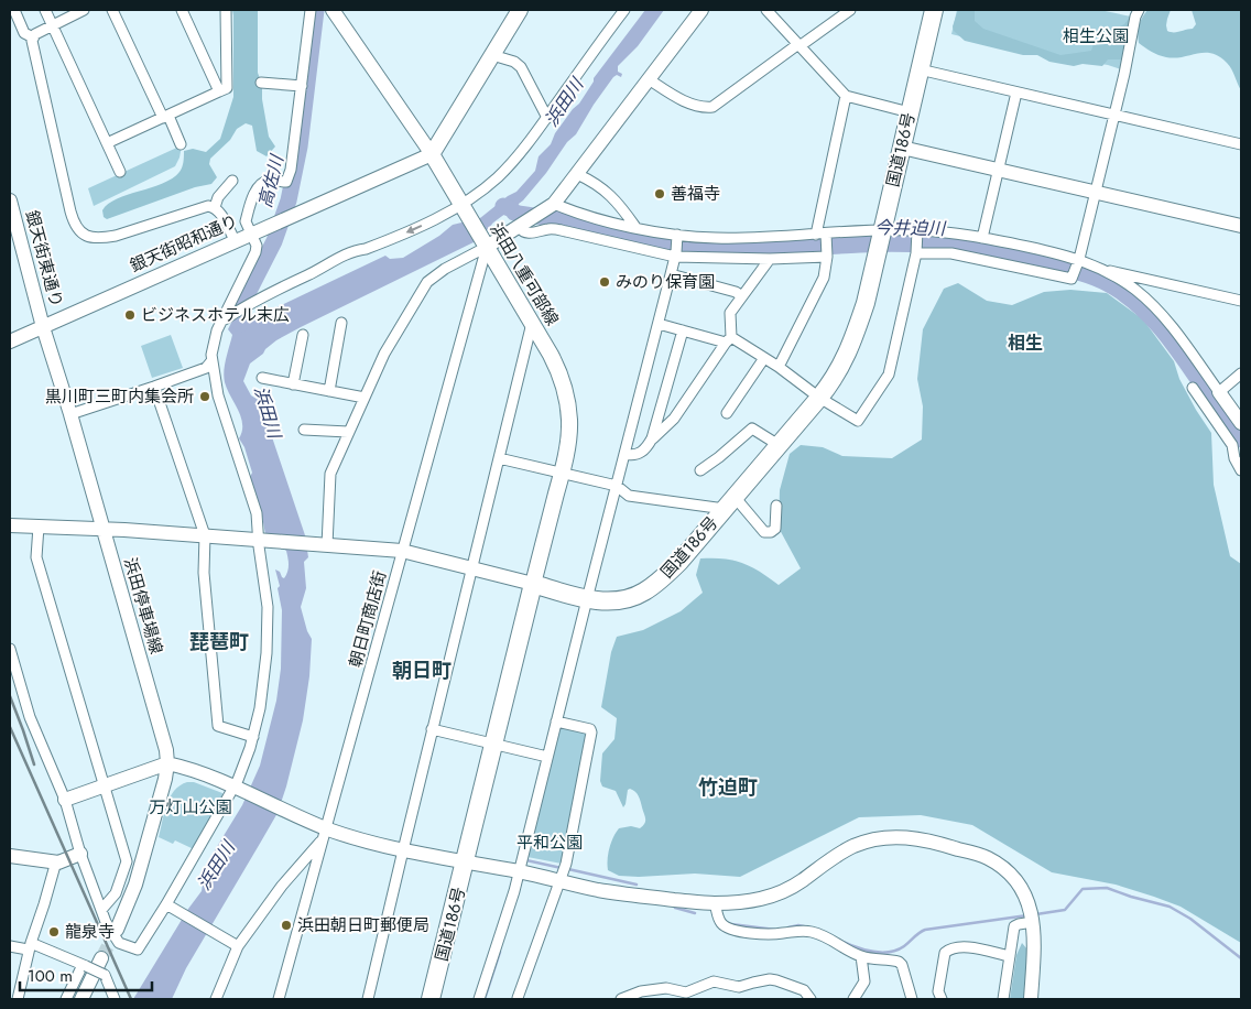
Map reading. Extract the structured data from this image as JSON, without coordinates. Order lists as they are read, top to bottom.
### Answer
{
  "streets": {
    "highway": ["国道186号"],
    "main road": ["浜田八重可部線"],
    "street": [
      "銀天街昭和通り",
      "銀天街東通り",
      "浜田停車場線",
      "朝日町商店街"
    ]
  },
  "crossings": [
    ["国道186号", "浜田八重可部線"],
    ["銀天街昭和通り", "銀天街東通り"],
    ["銀天街昭和通り", "浜田八重可部線"],
    ["銀天街昭和通り", "浜田停車場線"],
    ["銀天街東通り", "浜田停車場線"],
    ["浜田八重可部線", "朝日町商店街"]
  ],
  "districts": [
    "相生",
    "琵琶町",
    "朝日町",
    "竹迫町"
  ],
  "water": ["浜田川", "高佐川", "今井迫川"],
  "parks": ["相生公園", "万灯山公園", "平和公園"],
  "places": [
    "善福寺",
    "みのり保育園",
    "ビジネスホテル末広",
    "黒川町三町内集会所",
    "浜田朝日町郵便局",
    "龍泉寺"
  ],
  "scale_bar": "100 m"
}
